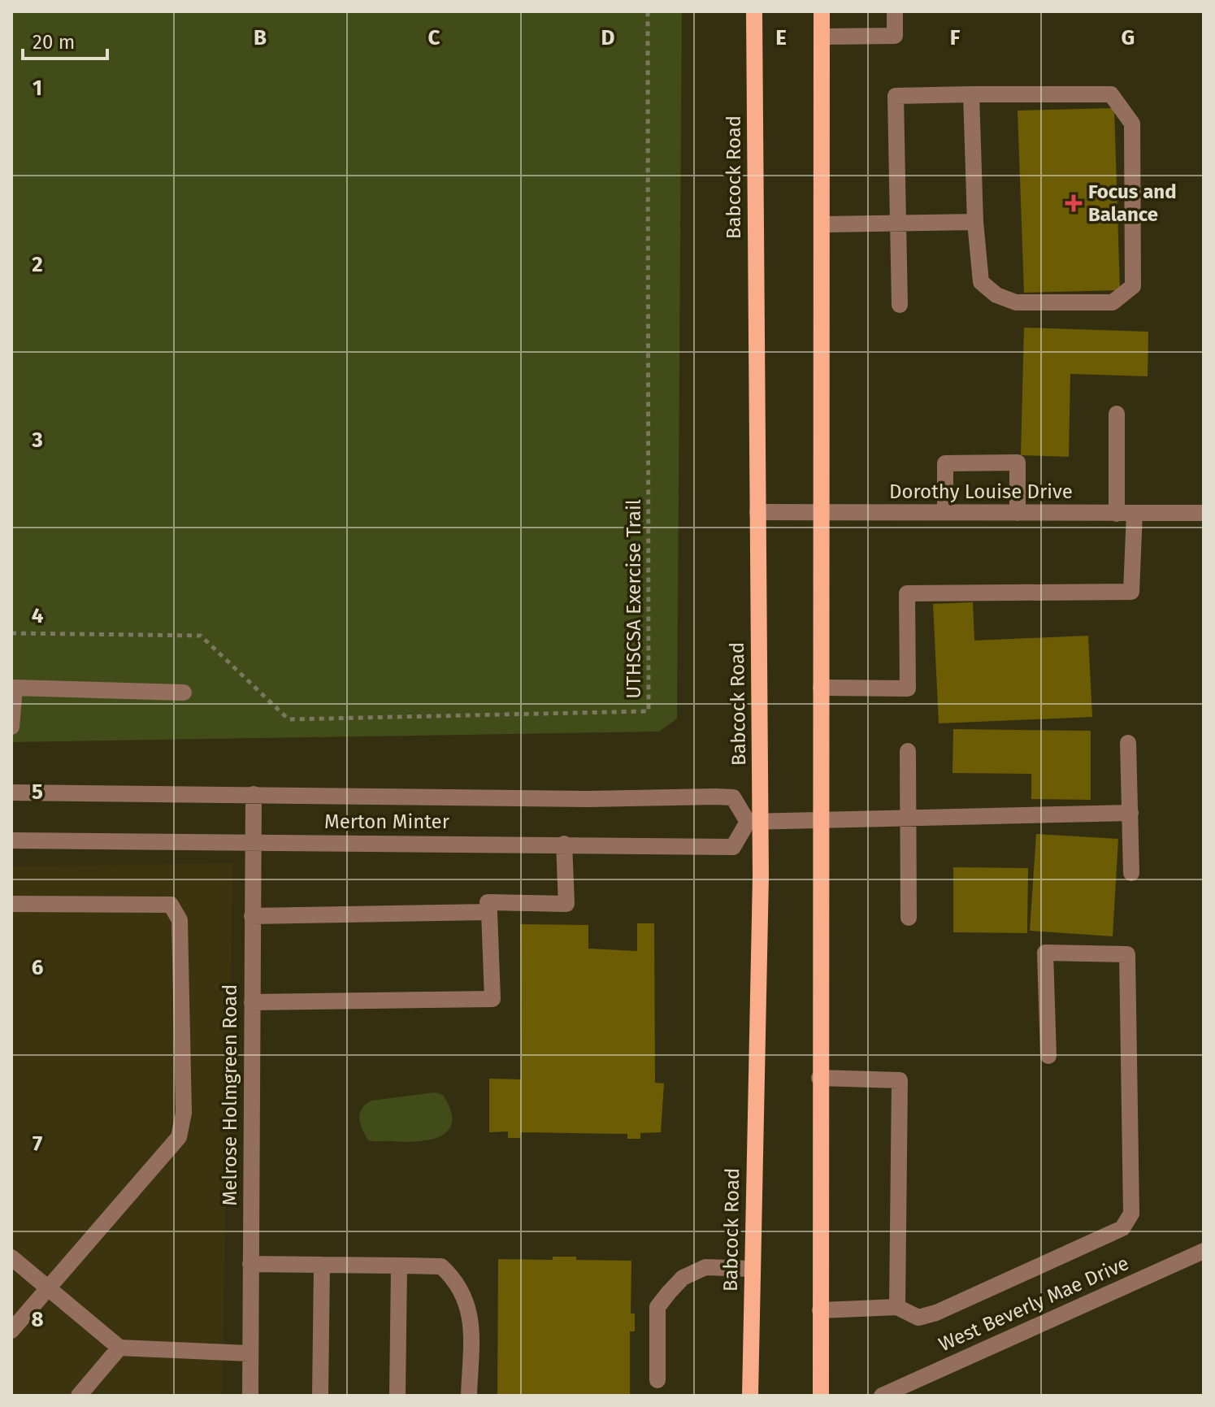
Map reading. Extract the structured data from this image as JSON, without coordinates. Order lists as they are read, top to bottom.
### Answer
{
  "streets": {
    "main road": ["Babcock Road"],
    "street": [
      "Dorothy Louise Drive",
      "Merton Minter",
      "Melrose Holmgreen Road",
      "West Beverly Mae Drive"
    ],
    "path": ["UTHSCSA Exercise Trail"]
  },
  "crossings": [
    ["Babcock Road", "Dorothy Louise Drive"],
    ["Babcock Road", "Merton Minter"],
    ["Merton Minter", "Melrose Holmgreen Road"]
  ],
  "places": {
    "health": ["Focus and Balance"]
  },
  "scale_bar": "20 m",
  "grid": {
    "columns": [
      "B",
      "C",
      "D",
      "E",
      "F",
      "G"
    ],
    "rows": [
      "1",
      "2",
      "3",
      "4",
      "5",
      "6",
      "7",
      "8"
    ]
  }
}
